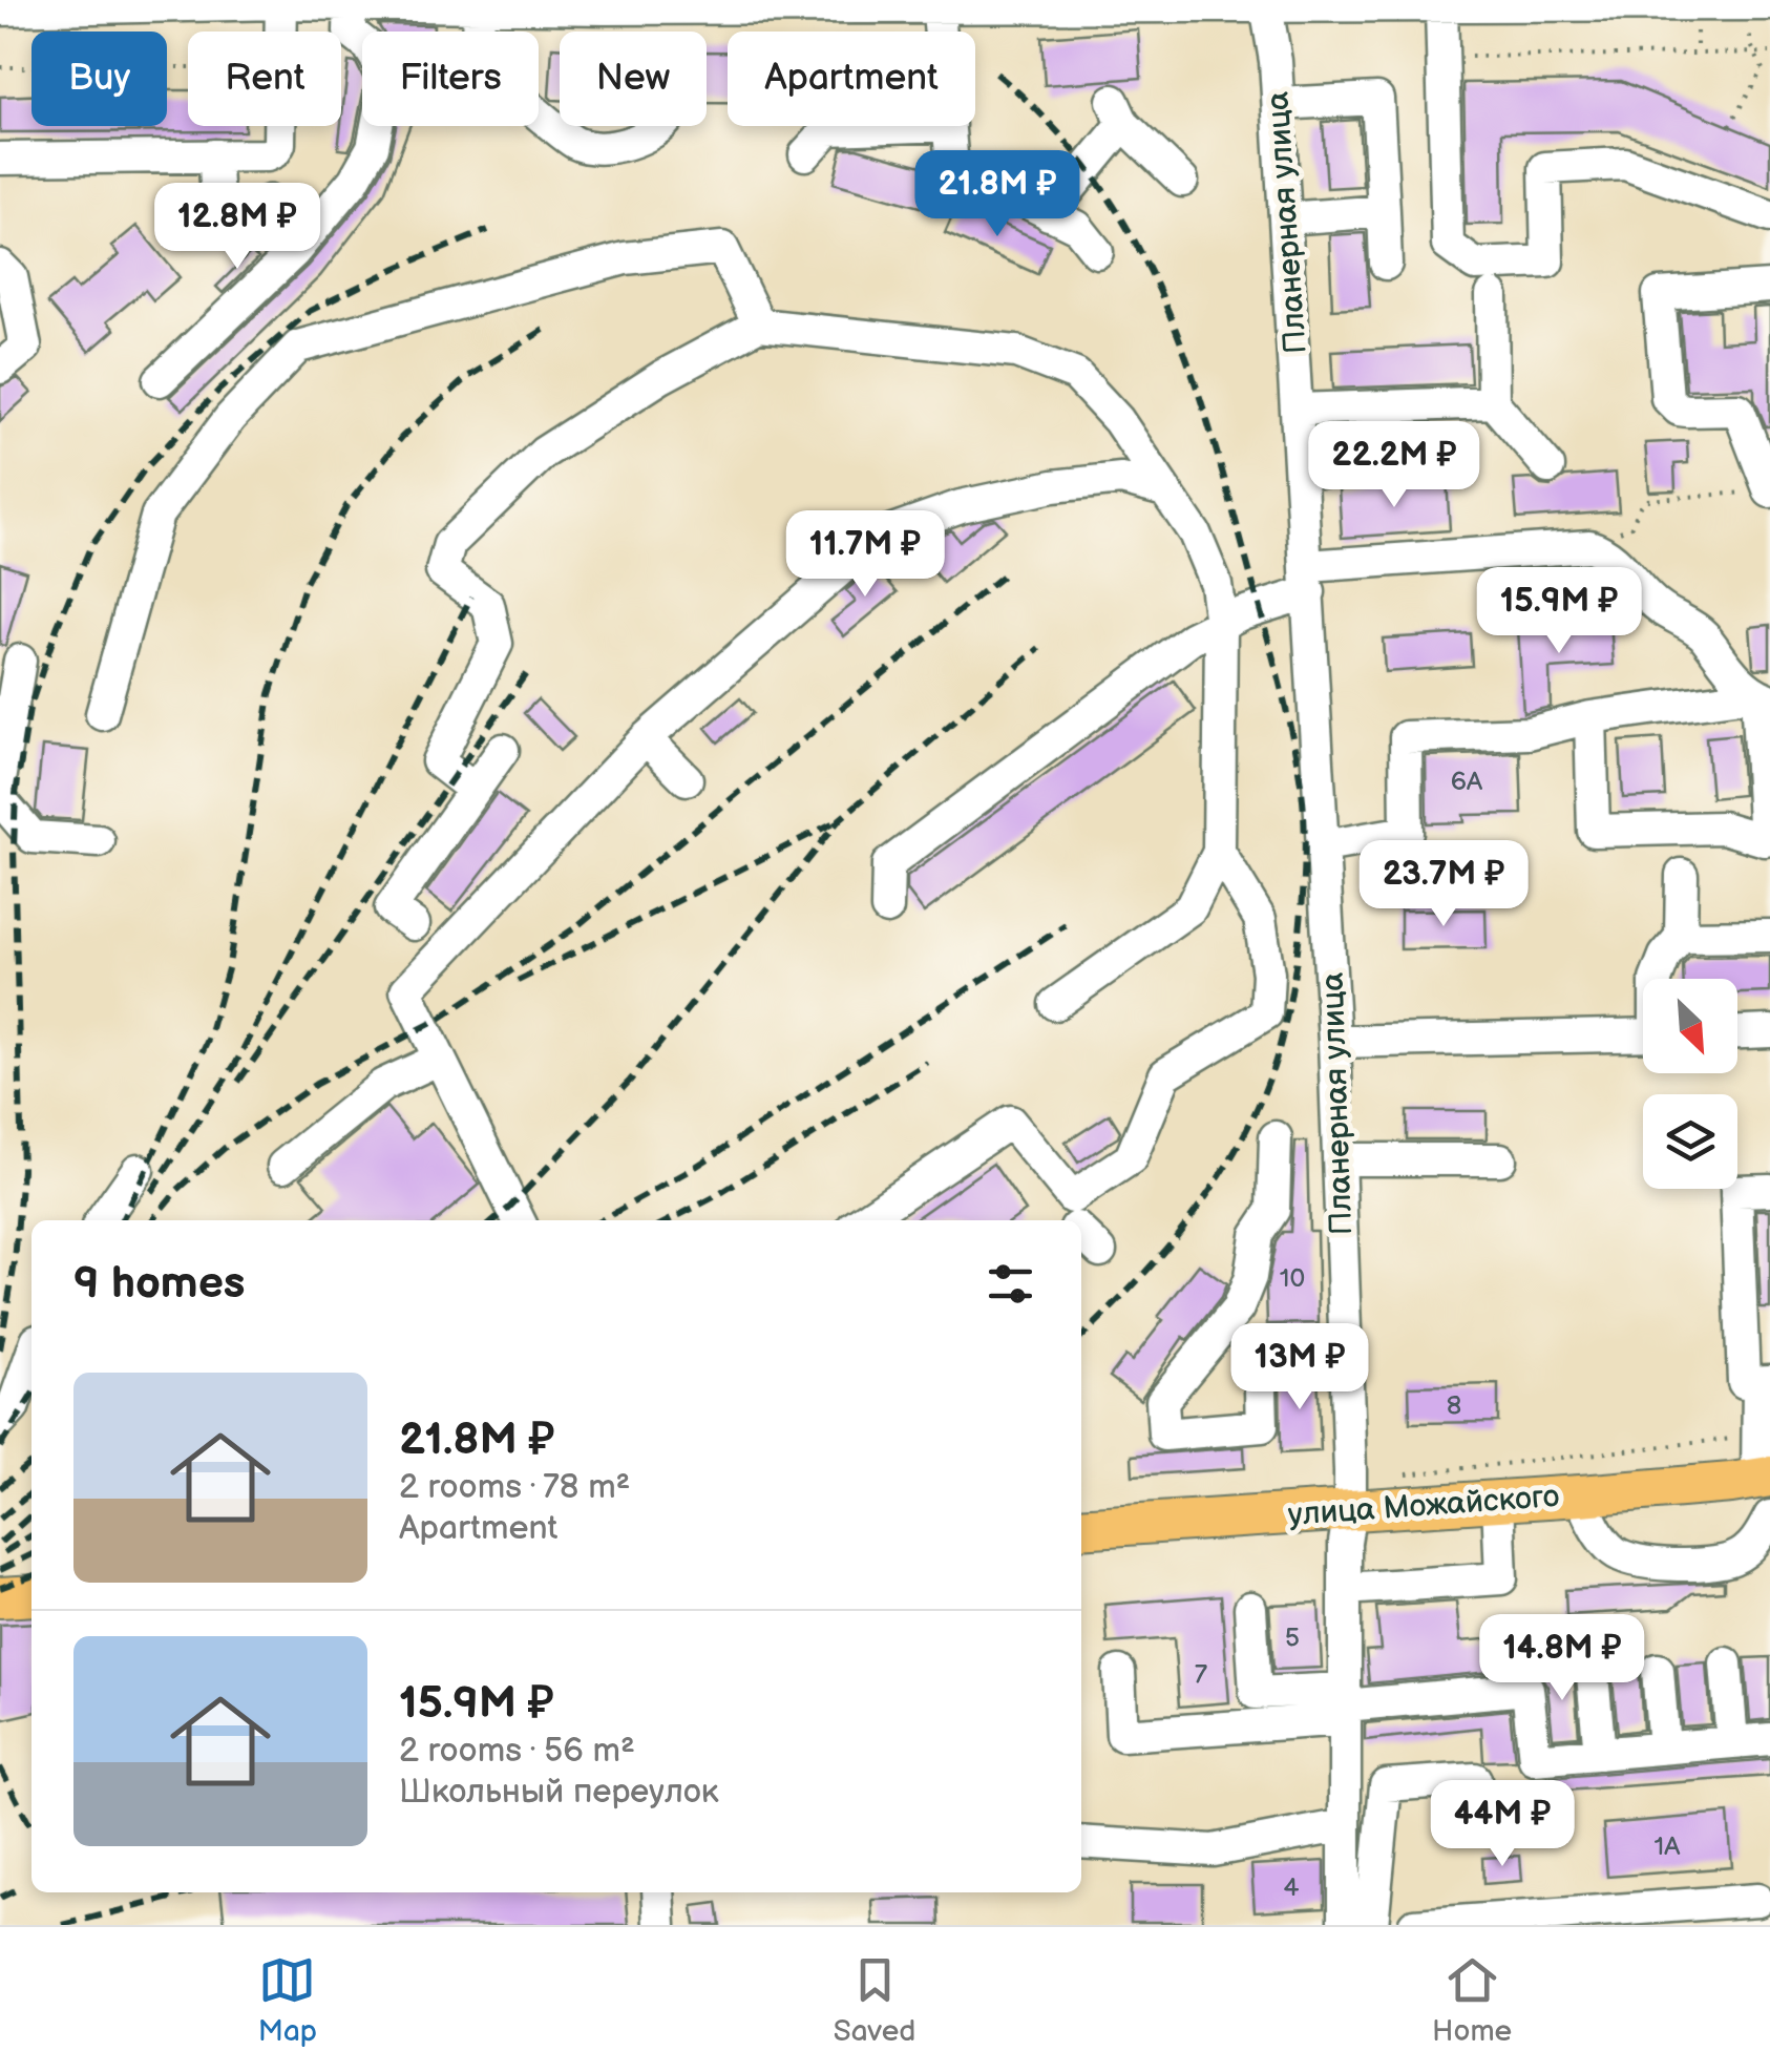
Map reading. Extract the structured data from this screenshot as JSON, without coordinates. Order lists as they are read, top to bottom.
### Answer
{
  "streets": {
    "main road": ["улица Можайского"],
    "street": ["Планерная улица"]
  },
  "crossings": [
    ["Планерная улица", "улица Можайского"]
  ],
  "house_numbers": [
    "6А",
    "10",
    "8",
    "5",
    "7",
    "1А",
    "4"
  ],
  "north": "bottom right",
  "page": {
    "chip": [
      "Buy",
      "Rent",
      "Filters",
      "New",
      "Apartment"
    ],
    "price": [
      "21.8M ₽",
      "12.8M ₽",
      "22.2M ₽",
      "11.7M ₽",
      "15.9M ₽",
      "23.7M ₽",
      "13M ₽",
      "14.8M ₽",
      "44M ₽"
    ],
    "heading": "9 homes",
    "list": [
      {
        "name": "21.8M ₽",
        "note": "2 rooms · 78 m² · Apartment"
      },
      {
        "name": "15.9M ₽",
        "note": "2 rooms · 56 m² · Школьный переулок"
      }
    ],
    "tabs": ["Map", "Saved", "Home"]
  }
}
